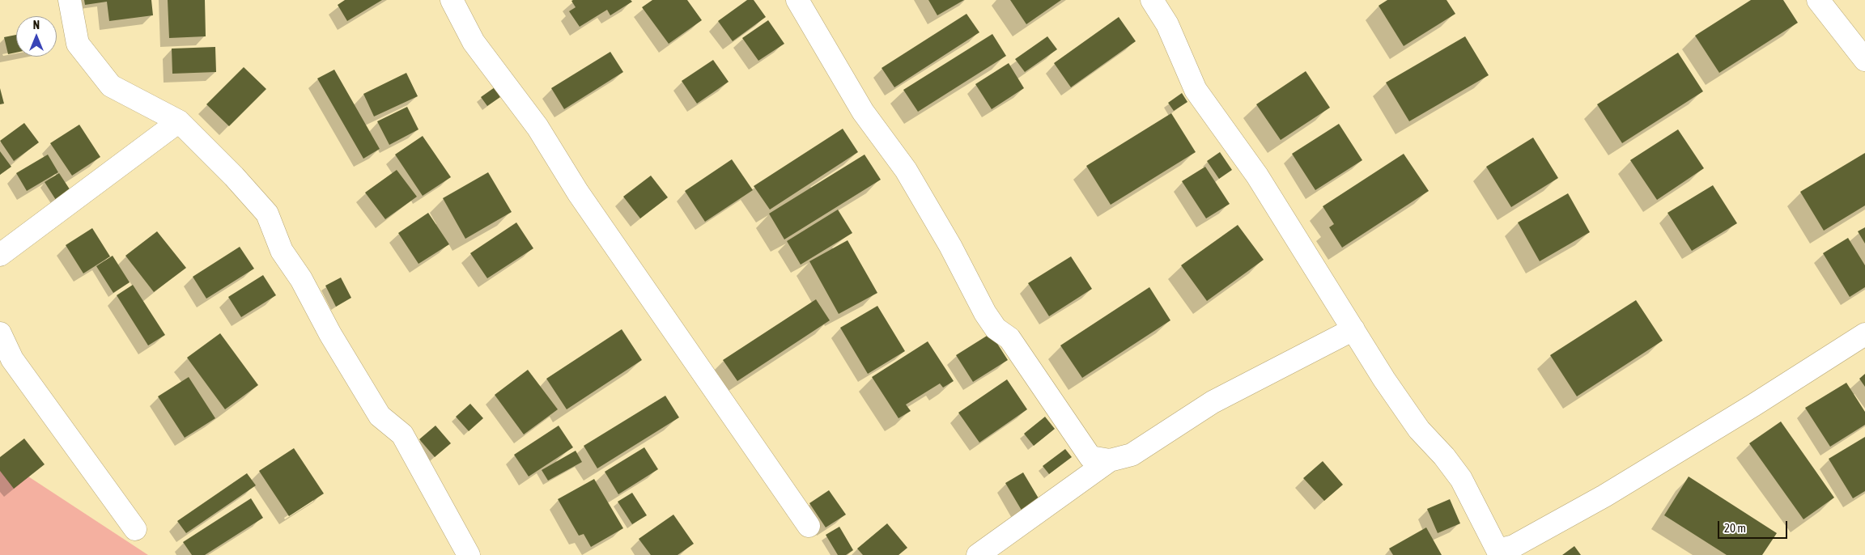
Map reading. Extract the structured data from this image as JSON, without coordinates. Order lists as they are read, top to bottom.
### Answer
{
  "scale_bar": "20 m",
  "north": "top"
}
